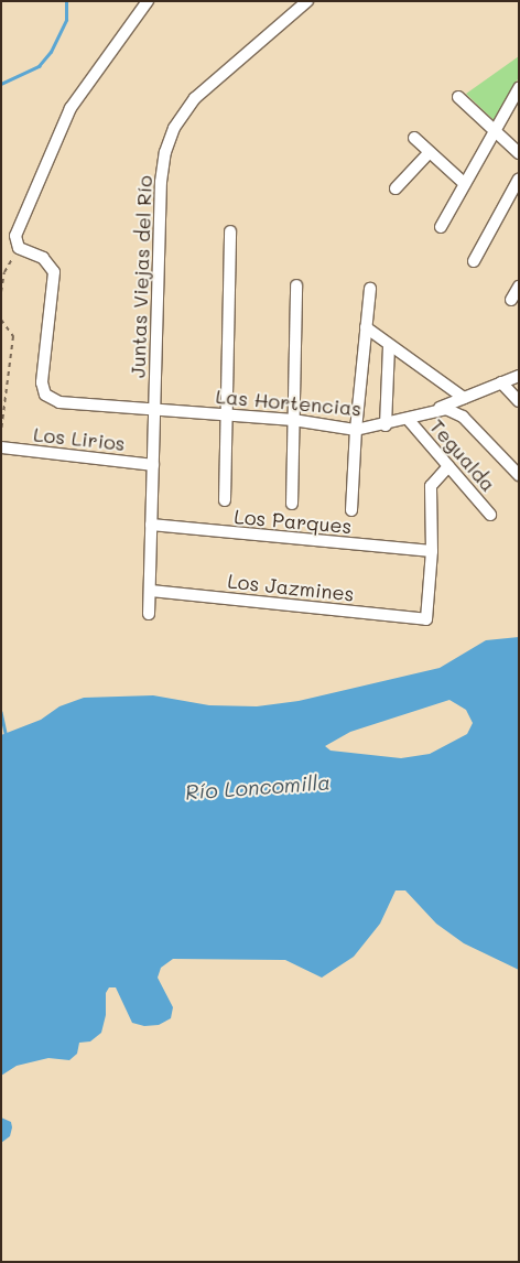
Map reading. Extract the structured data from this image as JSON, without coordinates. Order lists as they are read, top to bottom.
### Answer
{
  "streets": {
    "street": [
      "Juntas Viejas del Río",
      "Las Hortencias",
      "Los Lirios",
      "Tegualda",
      "Los Parques",
      "Los Jazmines"
    ]
  },
  "crossings": [
    ["Juntas Viejas del Río", "Las Hortencias"],
    ["Juntas Viejas del Río", "Los Lirios"],
    ["Juntas Viejas del Río", "Los Parques"],
    ["Juntas Viejas del Río", "Los Jazmines"],
    ["Las Hortencias", "Tegualda"],
    ["Los Parques", "Los Jazmines"]
  ],
  "water": ["Río Loncomilla"]
}
